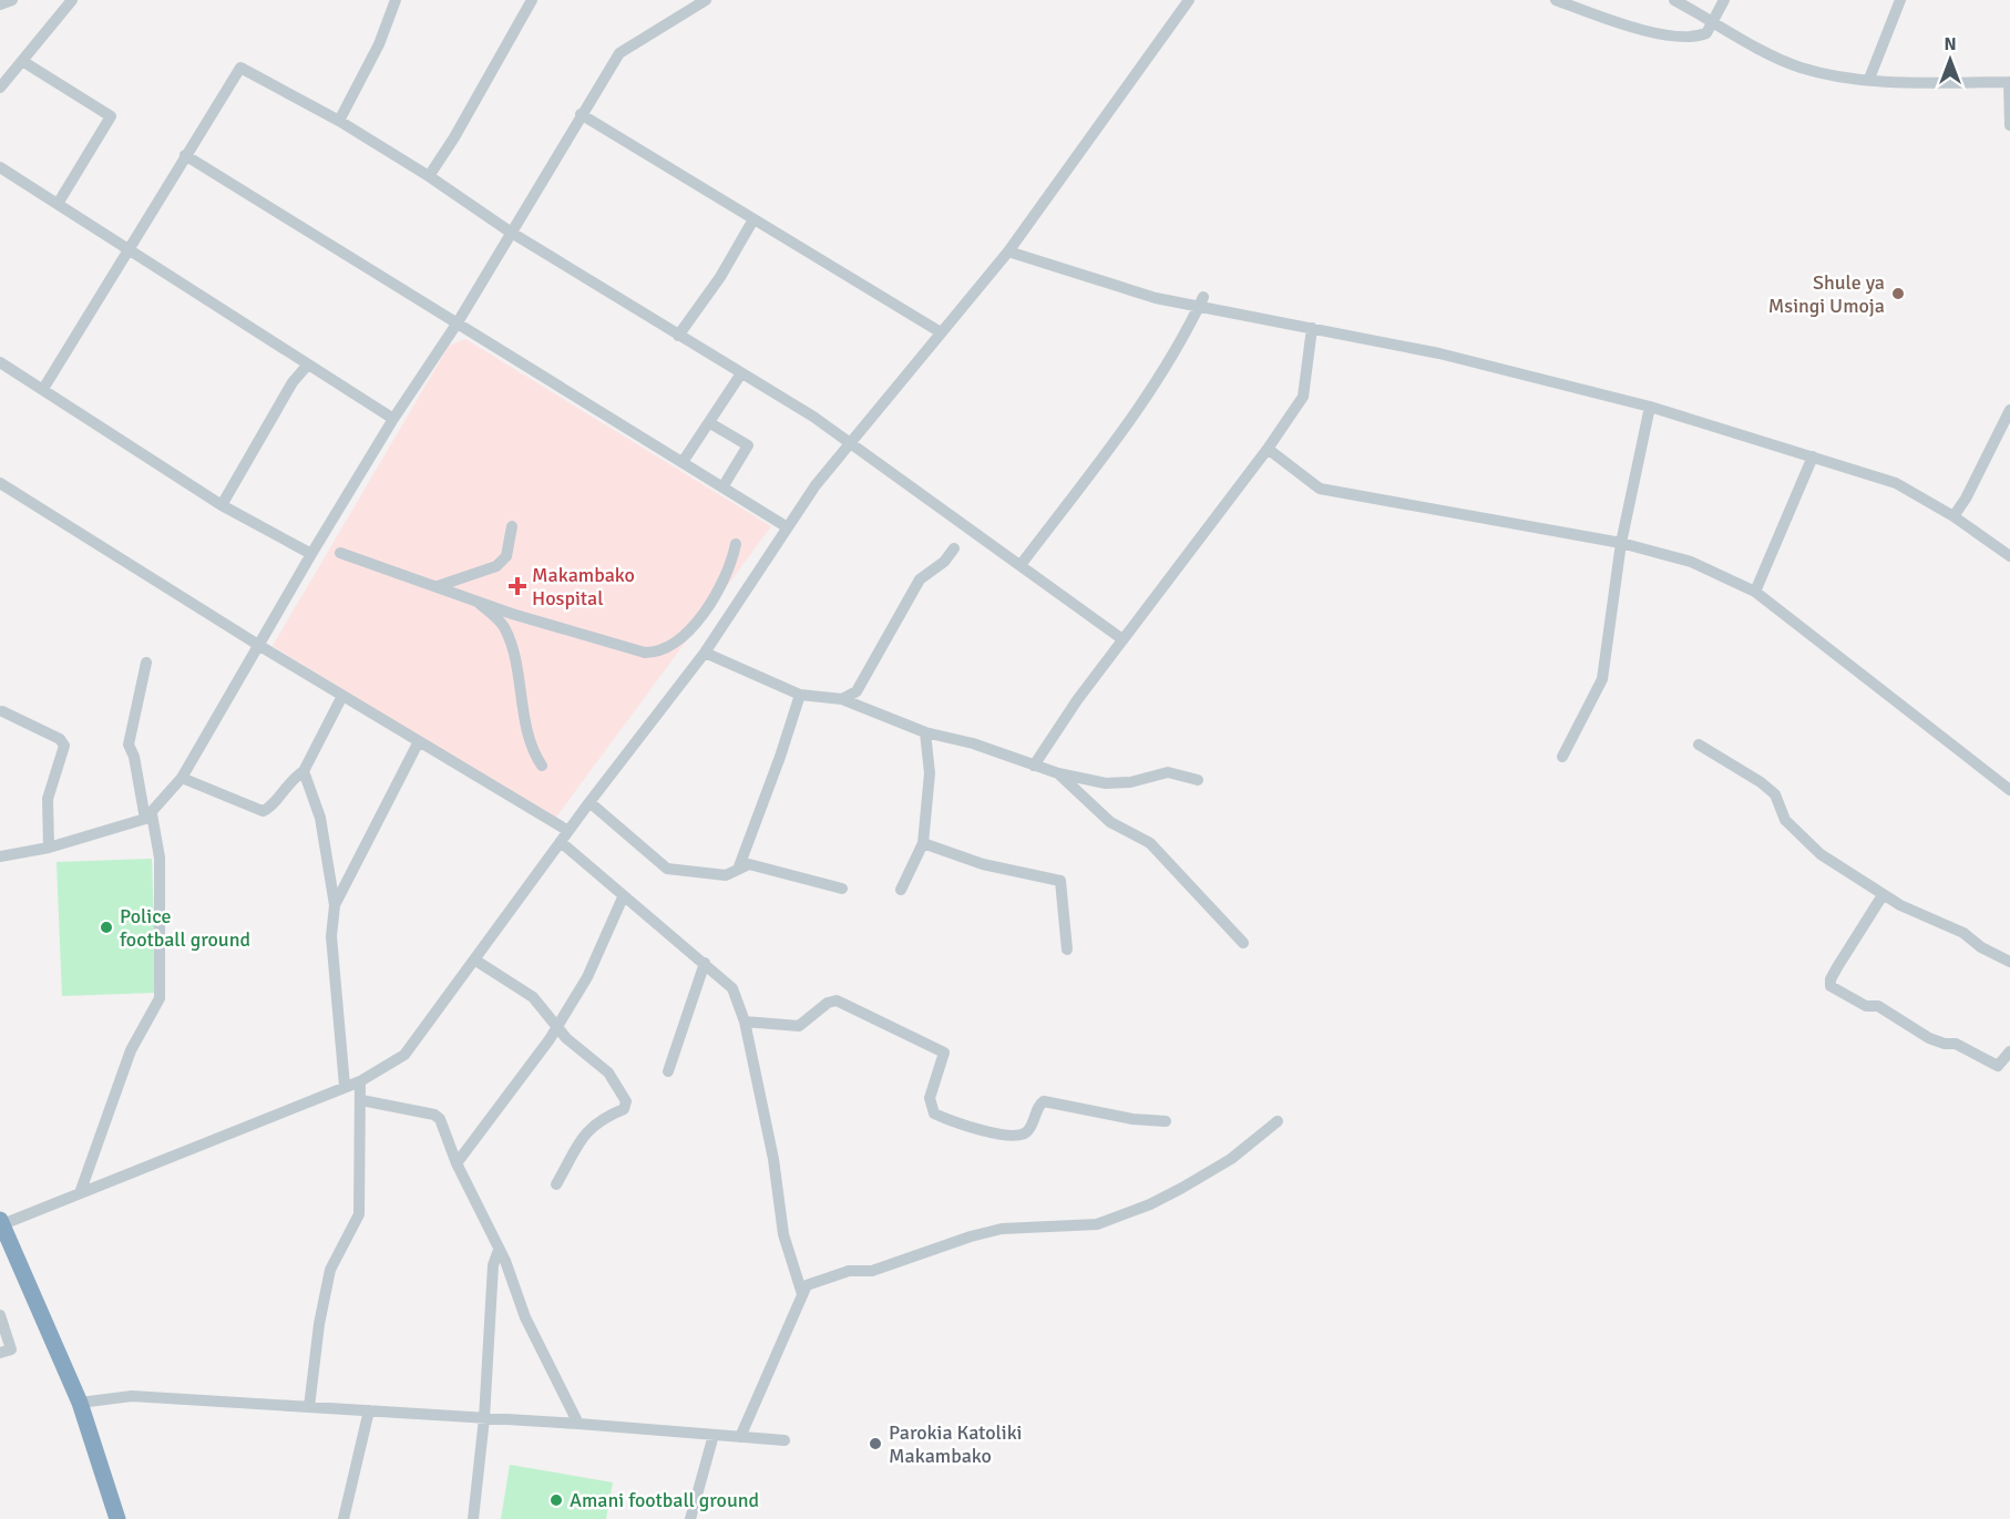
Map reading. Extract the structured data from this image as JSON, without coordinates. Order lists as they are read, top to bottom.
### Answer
{
  "places": {
    "other": [
      "Shule ya Msingi Umoja",
      "Police football ground",
      "Parokia Katoliki Makambako",
      "Amani football ground"
    ],
    "health": ["Makambako Hospital"]
  },
  "north": "top"
}
